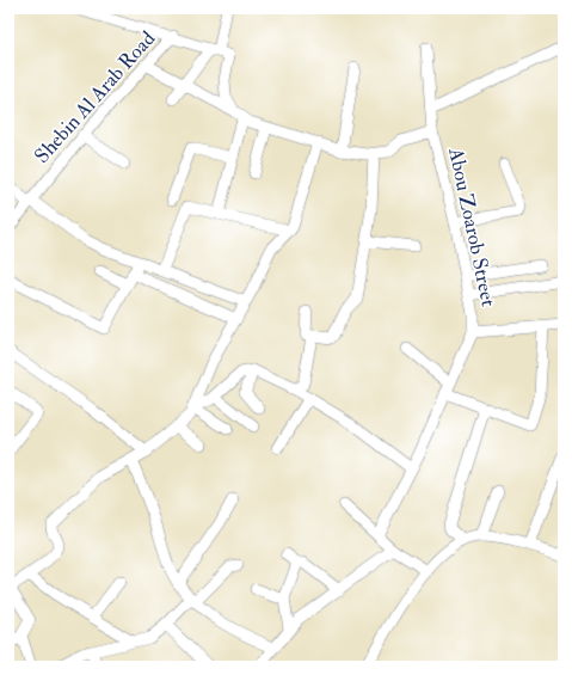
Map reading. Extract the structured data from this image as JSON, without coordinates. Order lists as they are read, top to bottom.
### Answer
{
  "streets": {
    "street": ["Shebin Al Arab Road", "Abou Zoarob Street"]
  }
}
